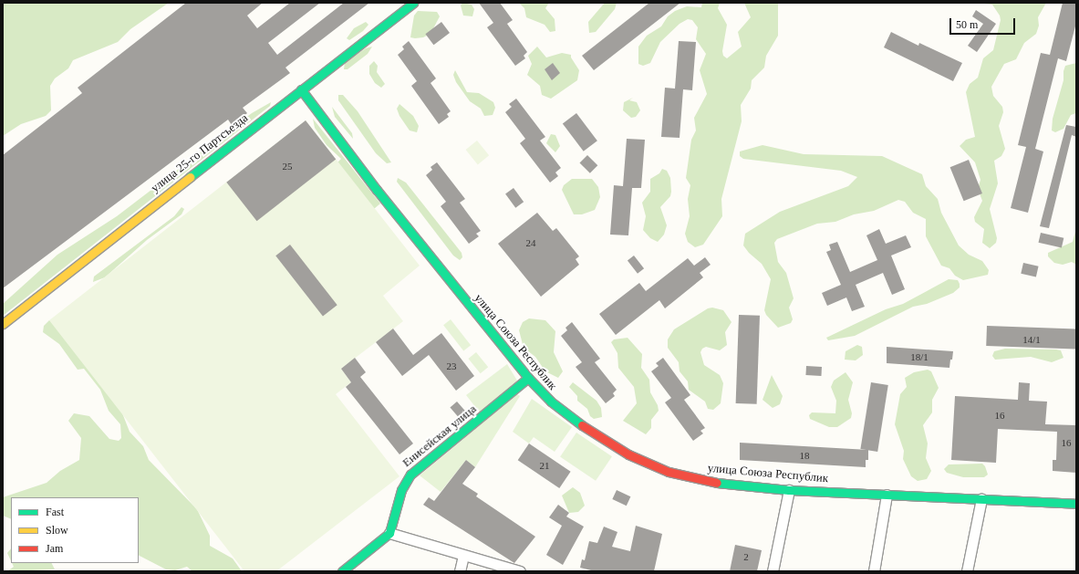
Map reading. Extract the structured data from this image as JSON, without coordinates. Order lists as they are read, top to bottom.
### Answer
{
  "streets": {
    "street": ["улица 25-го Партсъезда", "улица Союза Республик", "Енисейская улица"]
  },
  "crossings": [
    ["улица 25-го Партсъезда", "улица Союза Республик"],
    ["улица Союза Республик", "Енисейская улица"]
  ],
  "house_numbers": [
    "25",
    "24",
    "14/1",
    "18/1",
    "23",
    "16",
    "16",
    "18",
    "21",
    "2"
  ],
  "legend": ["Fast", "Slow", "Jam"],
  "scale_bar": "50 m"
}
